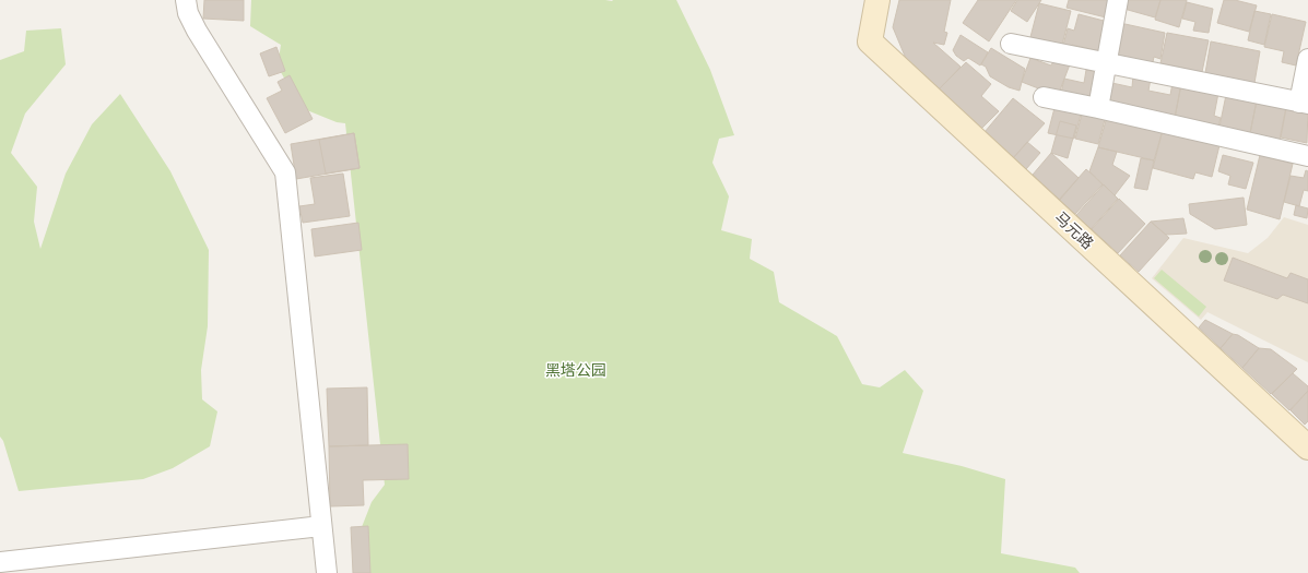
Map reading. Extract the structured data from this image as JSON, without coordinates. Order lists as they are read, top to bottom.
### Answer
{
  "streets": {
    "street": ["马元路"]
  },
  "parks": ["黑塔公园"]
}
